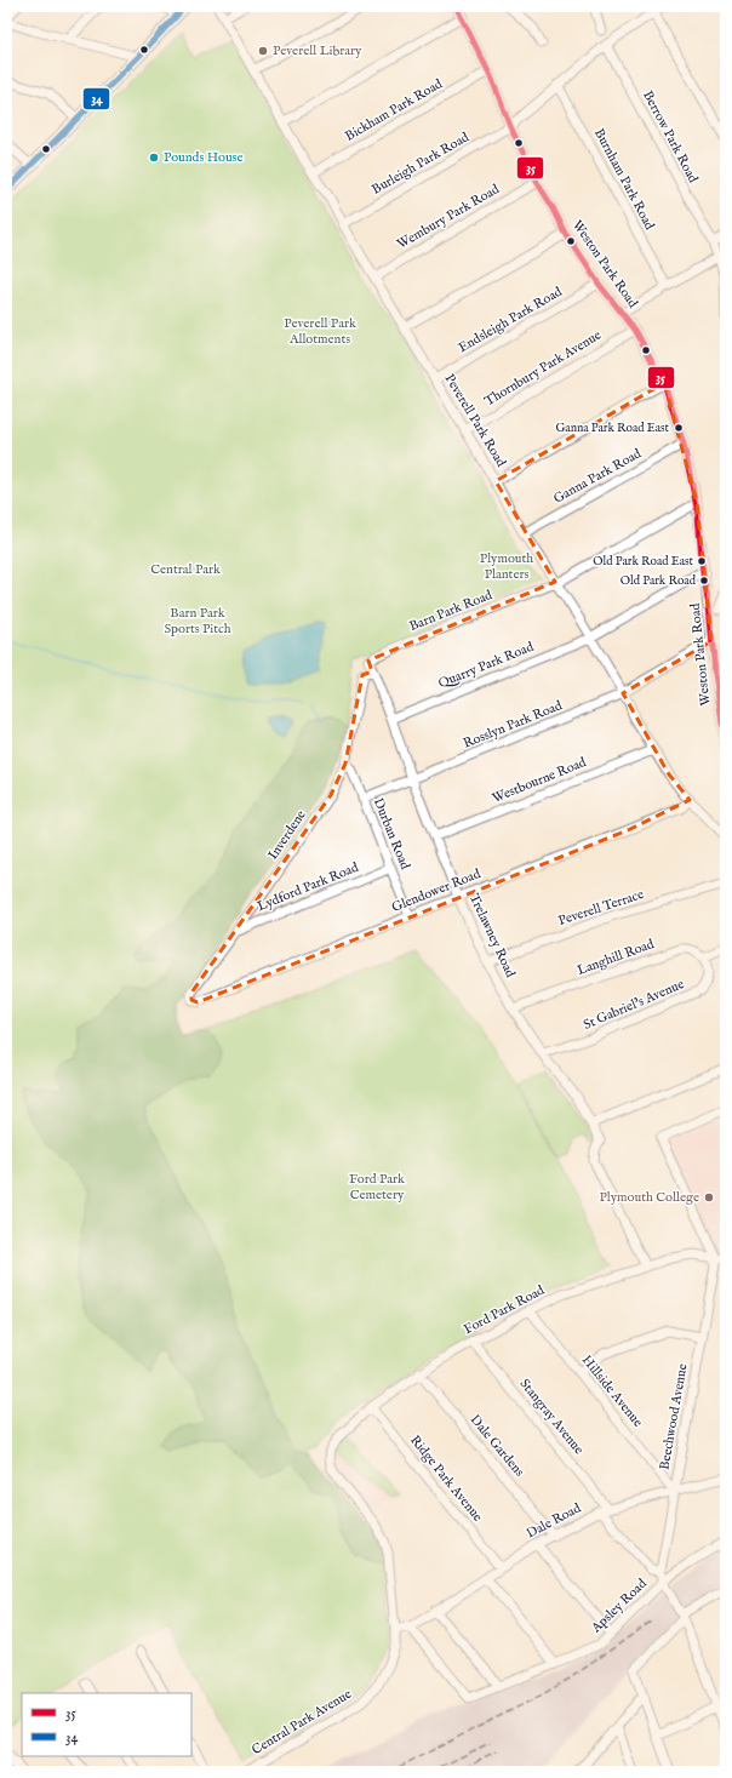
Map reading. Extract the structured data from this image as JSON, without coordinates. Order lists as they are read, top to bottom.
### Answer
{
  "streets": {
    "street": [
      "Bickham Park Road",
      "Berrow Park Road",
      "Burleigh Park Road",
      "Burnham Park Road",
      "Wembury Park Road",
      "Weston Park Road",
      "Endsleigh Park Road",
      "Thornbury Park Avenue",
      "Peverell Park Road",
      "Ganna Park Road",
      "Barn Park Road",
      "Quarry Park Road",
      "Rosslyn Park Road",
      "Westbourne Road",
      "Durban Road",
      "Inverdene",
      "Lydford Park Road",
      "Glendower Road",
      "Peverell Terrace",
      "Trelawney Road",
      "Langhill Road",
      "St Gabriel's Avenue",
      "Ford Park Road",
      "Hillside Avenue",
      "Stangray Avenue",
      "Beechwood Avenue",
      "Dale Gardens",
      "Ridge Park Avenue",
      "Dale Road",
      "Apsley Road",
      "Central Park Avenue"
    ]
  },
  "crossings": [
    ["Bickham Park Road", "Weston Park Road"],
    ["Bickham Park Road", "Peverell Park Road"],
    ["Berrow Park Road", "Burleigh Park Road"],
    ["Burleigh Park Road", "Burnham Park Road"],
    ["Burleigh Park Road", "Weston Park Road"],
    ["Burleigh Park Road", "Peverell Park Road"],
    ["Wembury Park Road", "Weston Park Road"],
    ["Wembury Park Road", "Peverell Park Road"],
    ["Weston Park Road", "Endsleigh Park Road"],
    ["Weston Park Road", "Thornbury Park Avenue"],
    ["Weston Park Road", "Ganna Park Road"],
    ["Weston Park Road", "Rosslyn Park Road"],
    ["Endsleigh Park Road", "Peverell Park Road"],
    ["Thornbury Park Avenue", "Peverell Park Road"],
    ["Peverell Park Road", "Ganna Park Road"],
    ["Peverell Park Road", "Barn Park Road"],
    ["Peverell Park Road", "Quarry Park Road"],
    ["Peverell Park Road", "Rosslyn Park Road"],
    ["Peverell Park Road", "Westbourne Road"],
    ["Peverell Park Road", "Glendower Road"],
    ["Barn Park Road", "Inverdene"],
    ["Barn Park Road", "Trelawney Road"],
    ["Quarry Park Road", "Trelawney Road"],
    ["Rosslyn Park Road", "Durban Road"],
    ["Rosslyn Park Road", "Trelawney Road"],
    ["Westbourne Road", "Trelawney Road"],
    ["Durban Road", "Inverdene"],
    ["Durban Road", "Lydford Park Road"],
    ["Durban Road", "Glendower Road"],
    ["Inverdene", "Lydford Park Road"],
    ["Inverdene", "Glendower Road"],
    ["Inverdene", "Trelawney Road"],
    ["Glendower Road", "Trelawney Road"],
    ["Peverell Terrace", "Trelawney Road"],
    ["Trelawney Road", "Langhill Road"],
    ["Trelawney Road", "St Gabriel's Avenue"],
    ["Trelawney Road", "Ford Park Road"],
    ["Langhill Road", "St Gabriel's Avenue"],
    ["Ford Park Road", "Hillside Avenue"],
    ["Ford Park Road", "Stangray Avenue"],
    ["Ford Park Road", "Beechwood Avenue"],
    ["Ford Park Road", "Dale Gardens"],
    ["Ford Park Road", "Ridge Park Avenue"],
    ["Ford Park Road", "Central Park Avenue"],
    ["Hillside Avenue", "Beechwood Avenue"],
    ["Hillside Avenue", "Dale Road"],
    ["Stangray Avenue", "Beechwood Avenue"],
    ["Stangray Avenue", "Dale Road"],
    ["Beechwood Avenue", "Dale Road"],
    ["Dale Gardens", "Dale Road"],
    ["Ridge Park Avenue", "Dale Road"],
    ["Dale Road", "Apsley Road"],
    ["Dale Road", "Central Park Avenue"]
  ],
  "parks": [
    "Peverell Park Allotments",
    "Plymouth Planters",
    "Central Park",
    "Barn Park Sports Pitch",
    "Ford Park Cemetery"
  ],
  "places": [
    "Peverell Library",
    "Pounds House",
    "Ganna Park Road East",
    "Old Park Road East",
    "Old Park Road",
    "Plymouth College"
  ],
  "lines": ["transit line 35", "transit line 34"],
  "legend": ["35", "34"]
}
